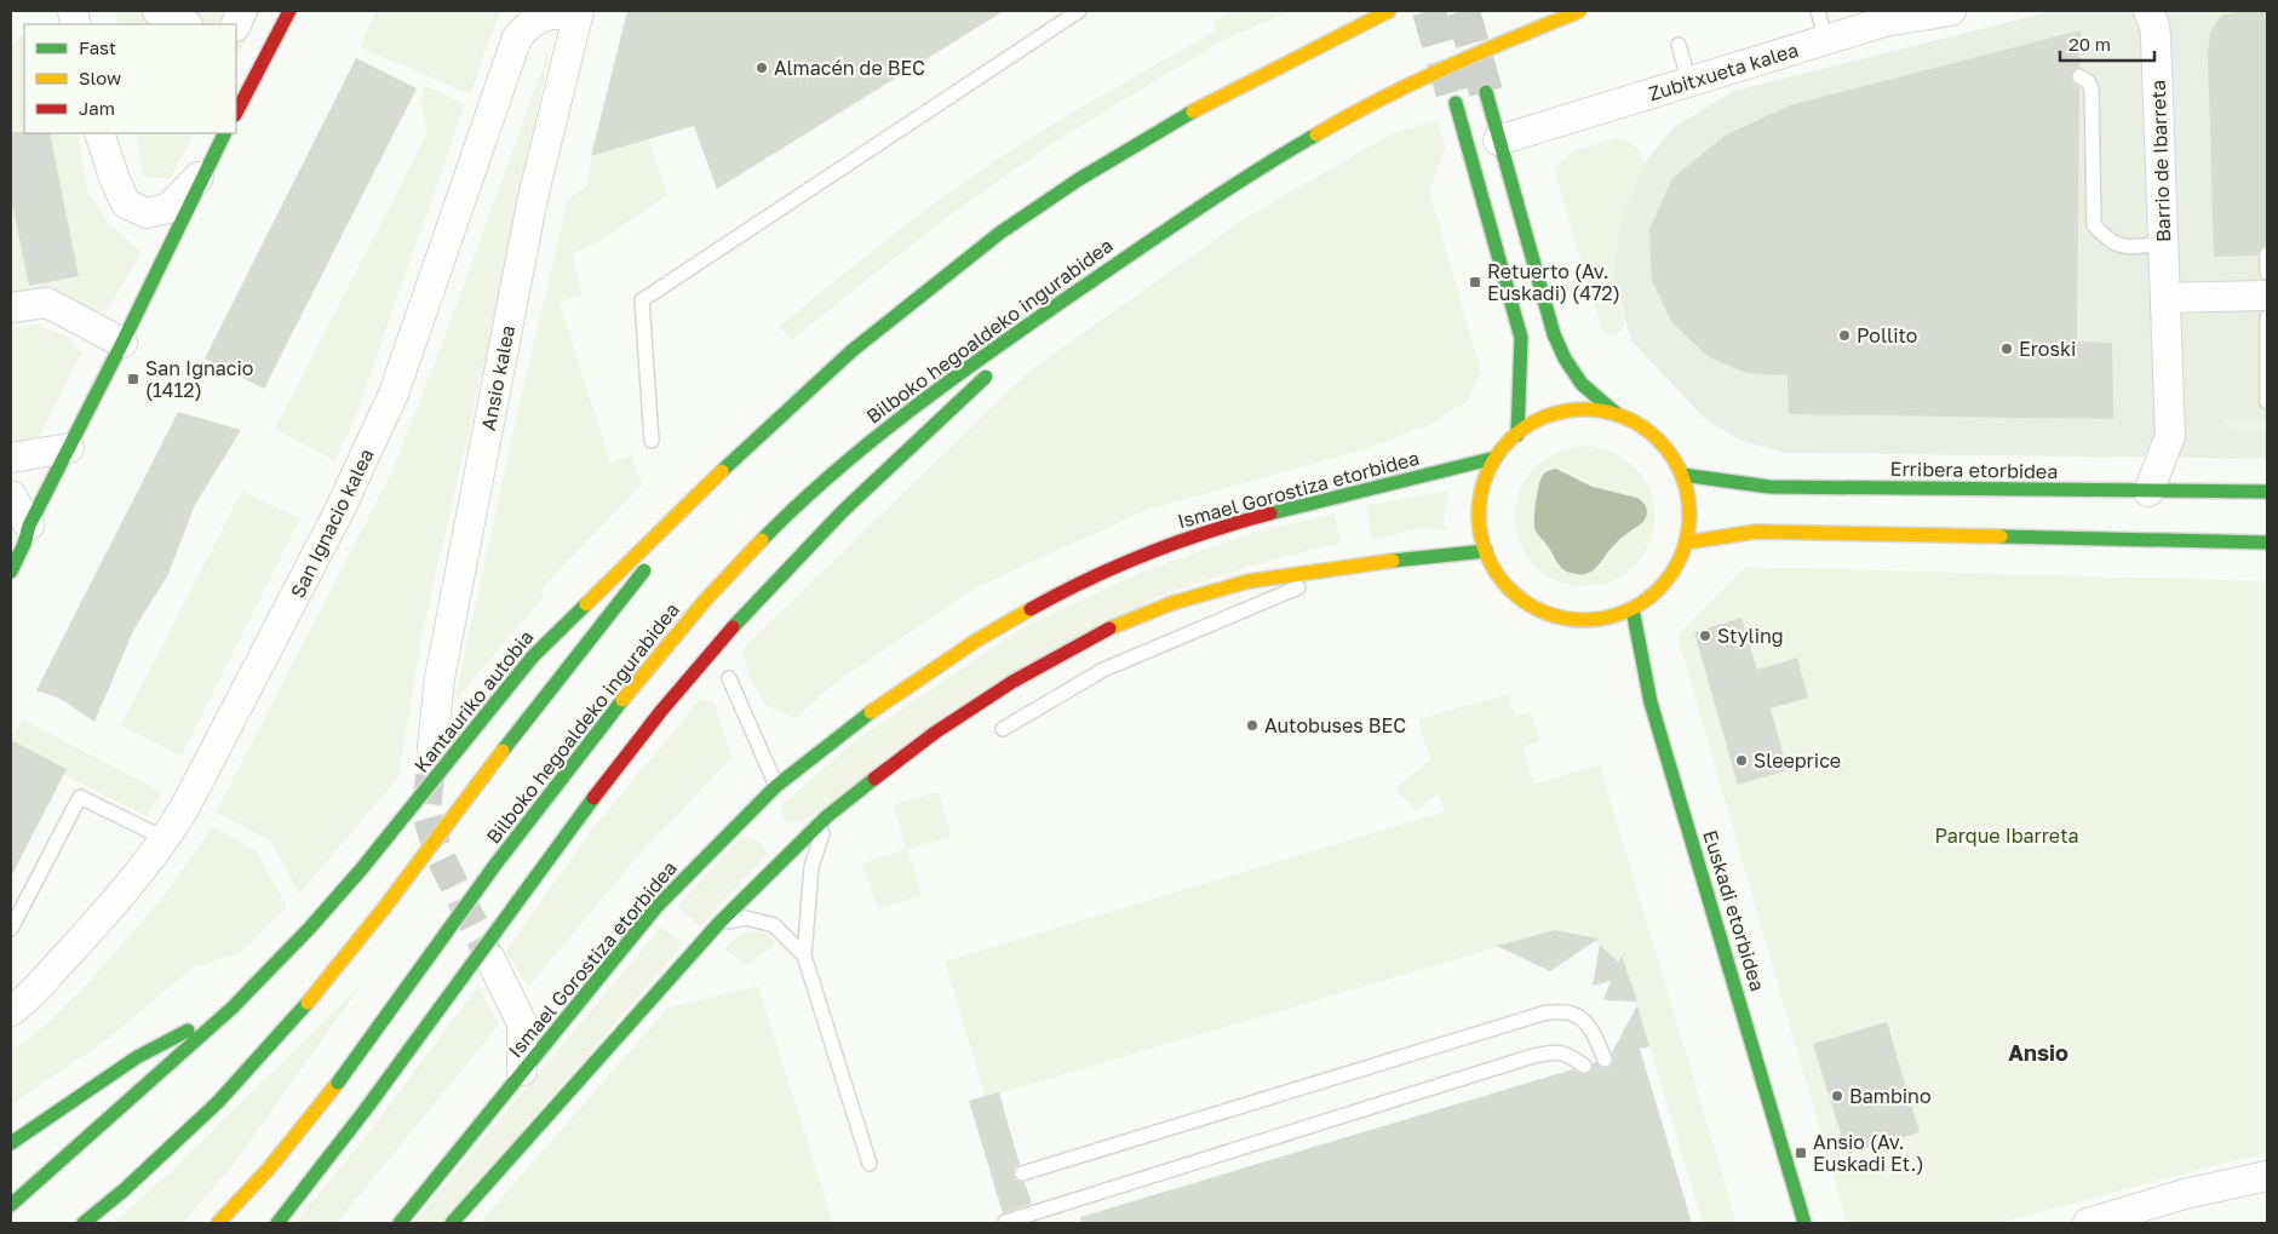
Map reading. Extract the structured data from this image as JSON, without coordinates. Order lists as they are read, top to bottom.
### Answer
{
  "streets": {
    "main road": [
      "Bilboko hegoaldeko ingurabidea",
      "Erribera etorbidea",
      "Ismael Gorostiza etorbidea",
      "Kantauriko autobia",
      "Euskadi etorbidea"
    ],
    "street": [
      "Zubitxueta kalea",
      "Barrio de Ibarreta",
      "Ansio kalea",
      "San Ignacio kalea"
    ]
  },
  "crossings": [
    ["Barrio de Ibarreta", "Erribera etorbidea"],
    ["Ansio kalea", "San Ignacio kalea"],
    ["Erribera etorbidea", "Ismael Gorostiza etorbidea"],
    ["Erribera etorbidea", "Euskadi etorbidea"],
    ["Ismael Gorostiza etorbidea", "Euskadi etorbidea"]
  ],
  "districts": ["Ansio"],
  "parks": ["Parque Ibarreta"],
  "places": {
    "other": [
      "Almacén de BEC",
      "Pollito",
      "Eroski",
      "Styling",
      "Autobuses BEC",
      "Sleeprice",
      "Bambino"
    ],
    "transit": ["Retuerto (Av. Euskadi) (472)", "San Ignacio (1412)", "Ansio (Av. Euskadi Et.)"]
  },
  "legend": ["Fast", "Slow", "Jam"],
  "scale_bar": "20 m"
}
